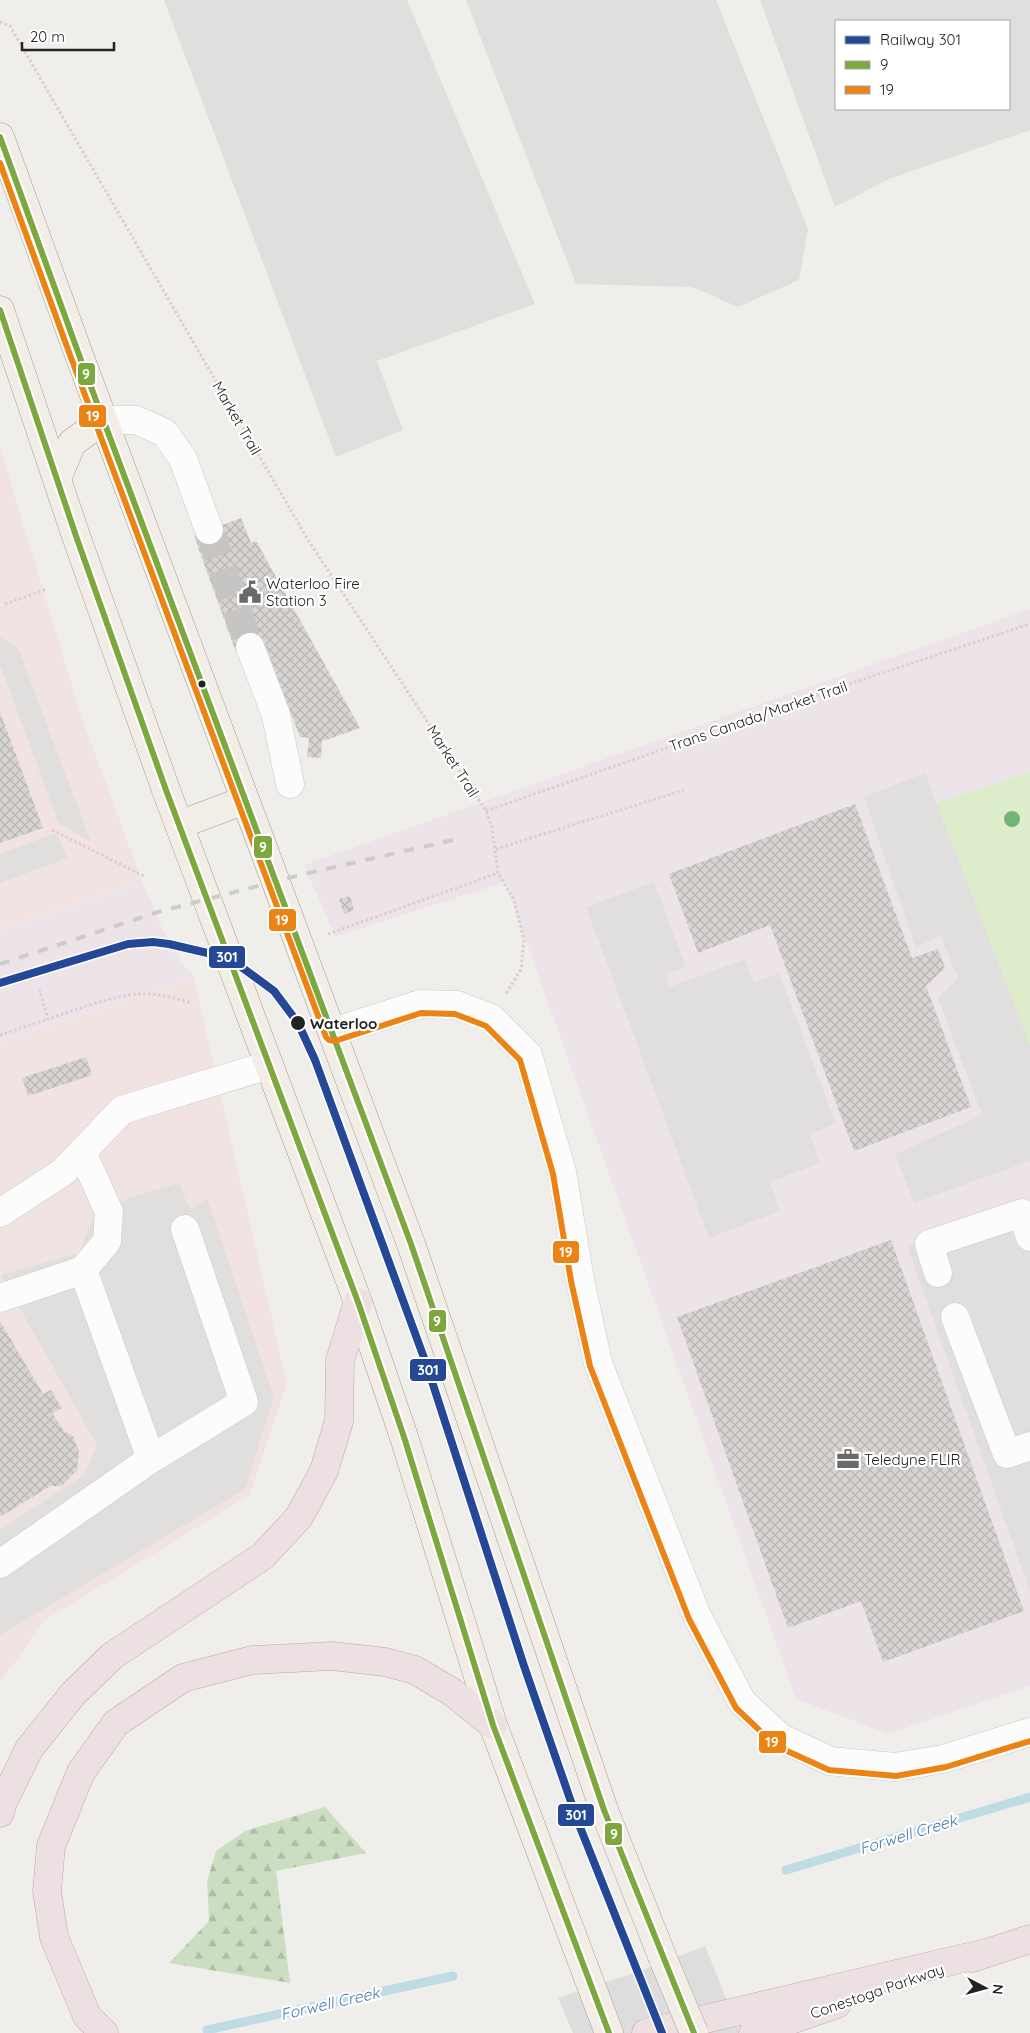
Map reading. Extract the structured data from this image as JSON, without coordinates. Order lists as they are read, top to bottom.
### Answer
{
  "streets": {
    "highway": ["Conestoga Parkway"],
    "path": ["Market Trail", "Trans Canada/Market Trail"]
  },
  "crossings": [
    ["Market Trail", "Trans Canada/Market Trail"]
  ],
  "water": ["Forwell Creek"],
  "places": {
    "public building": ["Waterloo Fire Station 3"],
    "other": ["Waterloo"],
    "office": ["Teledyne FLIR"]
  },
  "lines": ["transit line 9", "transit line 19", "rail line 301"],
  "legend": ["Railway 301", "9", "19"],
  "scale_bar": "20 m",
  "north": "right"
}
